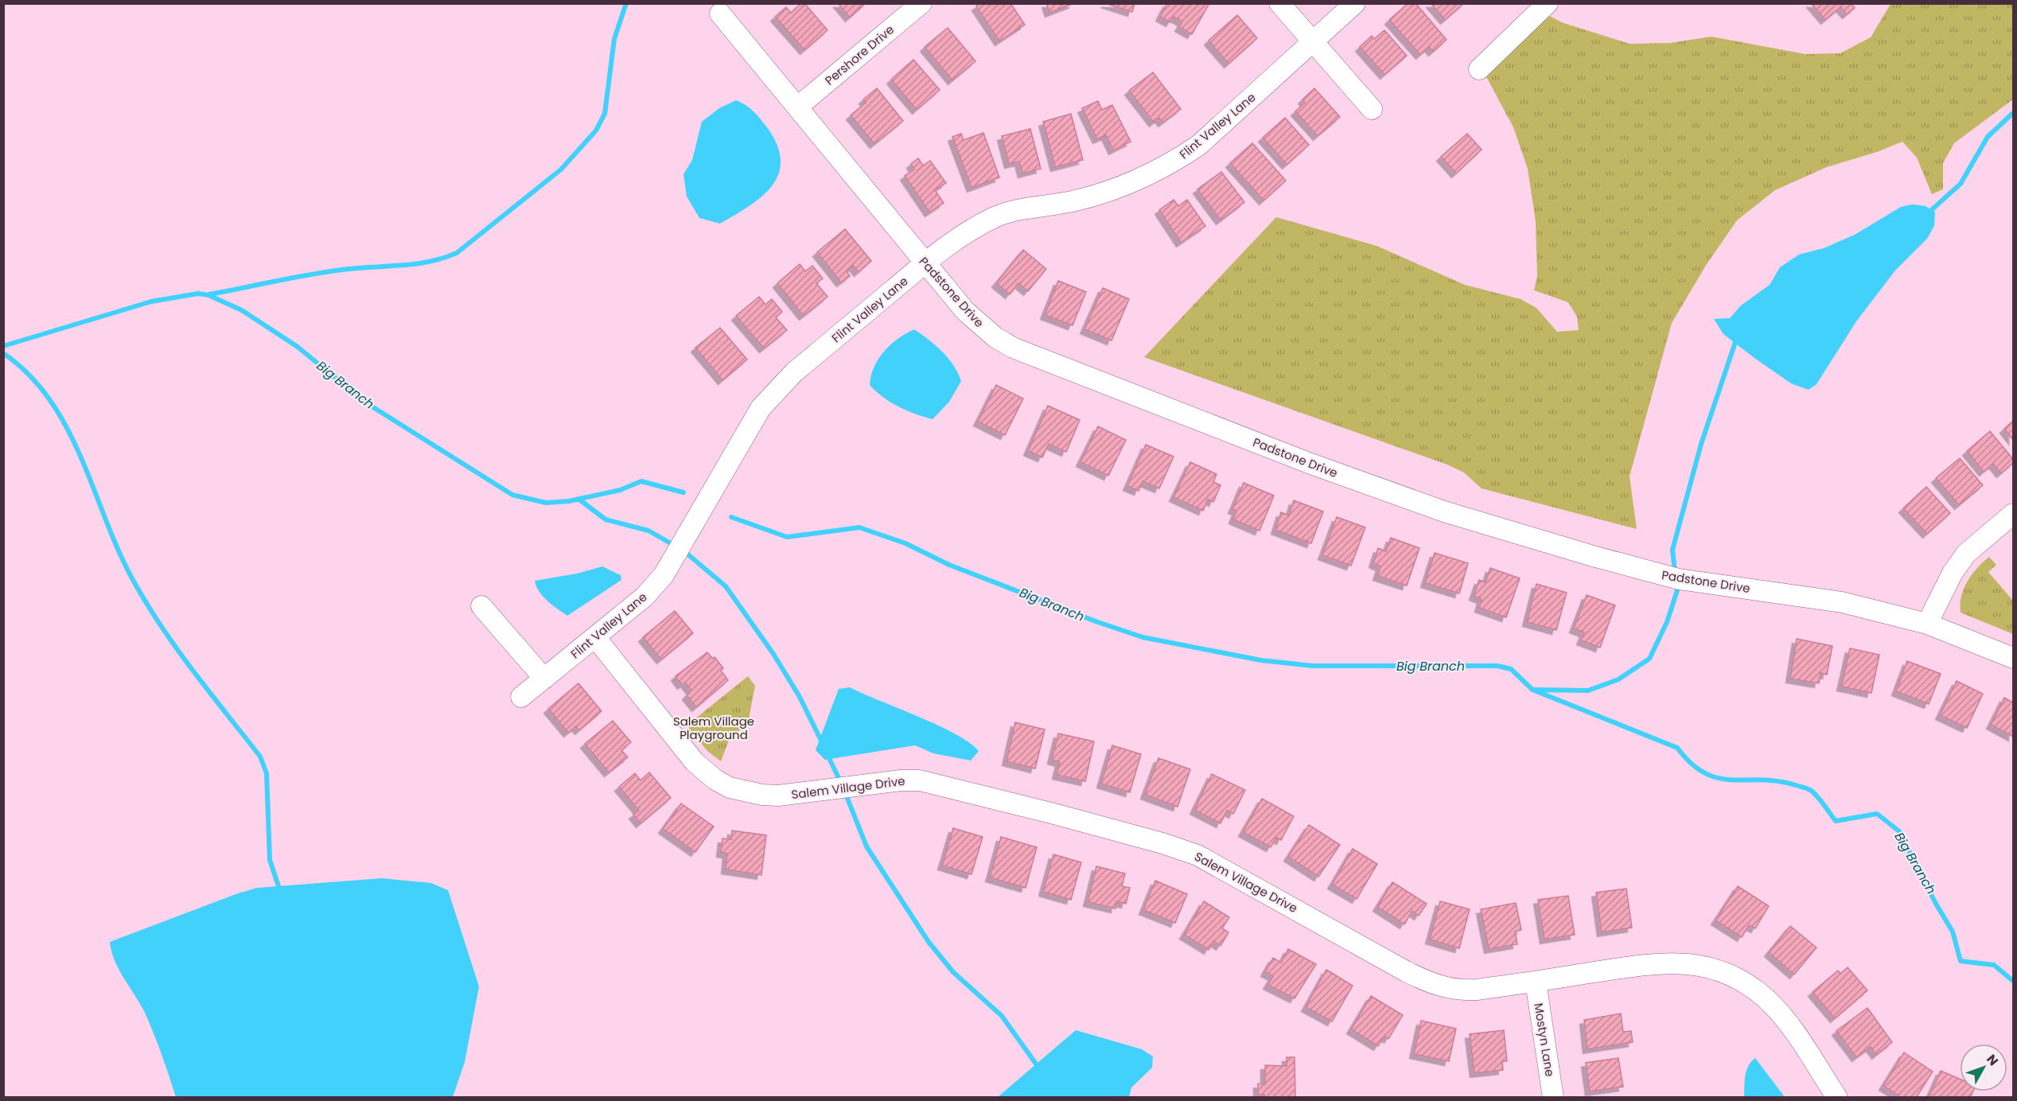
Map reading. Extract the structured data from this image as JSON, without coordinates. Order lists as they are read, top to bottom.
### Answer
{
  "streets": {
    "street": [
      "Pershore Drive",
      "Flint Valley Lane",
      "Padstone Drive",
      "Salem Village Drive",
      "Mostyn Lane"
    ]
  },
  "crossings": [
    ["Pershore Drive", "Padstone Drive"],
    ["Flint Valley Lane", "Padstone Drive"],
    ["Flint Valley Lane", "Salem Village Drive"],
    ["Salem Village Drive", "Mostyn Lane"]
  ],
  "water": ["Big Branch"],
  "parks": ["Salem Village Playground"],
  "north": "top right"
}
